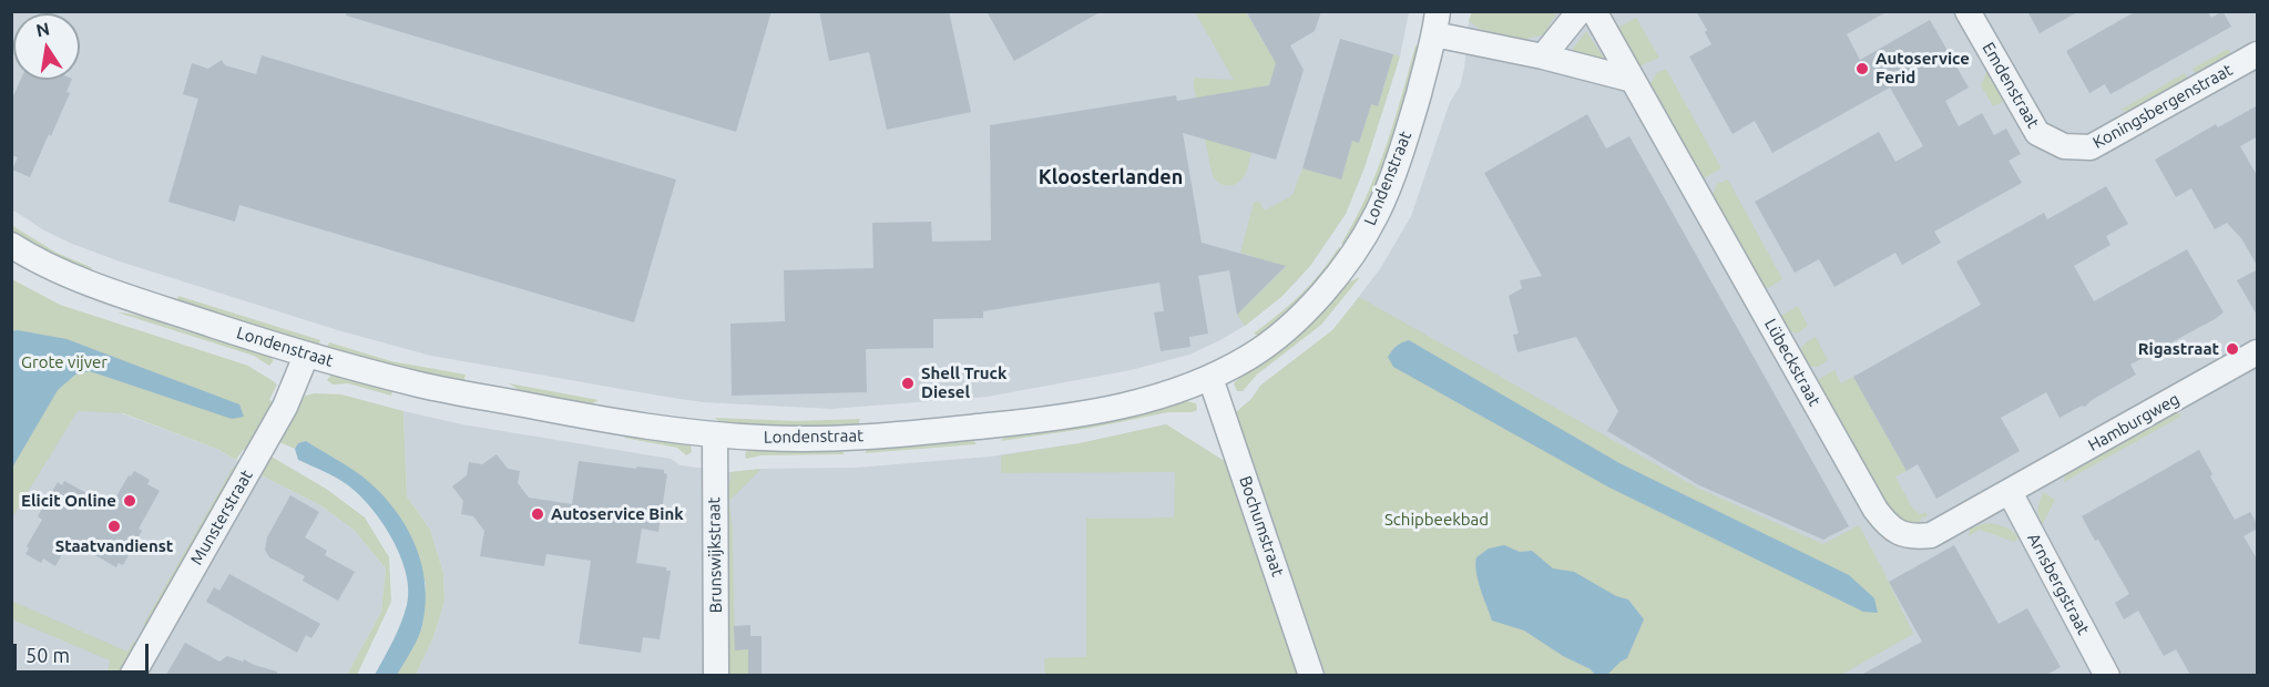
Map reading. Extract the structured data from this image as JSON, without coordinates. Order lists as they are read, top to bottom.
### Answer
{
  "streets": {
    "street": [
      "Emdenstraat",
      "Koningsbergenstraat",
      "Londenstraat",
      "Lübeckstraat",
      "Hamburgweg",
      "Munsterstraat",
      "Bochumstraat",
      "Brunswijkstraat",
      "Arnsbergstraat"
    ]
  },
  "crossings": [
    ["Emdenstraat", "Koningsbergenstraat"],
    ["Londenstraat", "Munsterstraat"],
    ["Londenstraat", "Bochumstraat"],
    ["Londenstraat", "Brunswijkstraat"],
    ["Lübeckstraat", "Hamburgweg"],
    ["Lübeckstraat", "Arnsbergstraat"],
    ["Hamburgweg", "Arnsbergstraat"]
  ],
  "districts": ["Kloosterlanden"],
  "parks": ["Grote vijver", "Schipbeekbad"],
  "places": [
    "Autoservice Ferid",
    "Rigastraat",
    "Shell Truck Diesel",
    "Elicit Online",
    "Autoservice Bink",
    "Staatvandienst"
  ],
  "scale_bar": "50 m",
  "north": "top"
}
